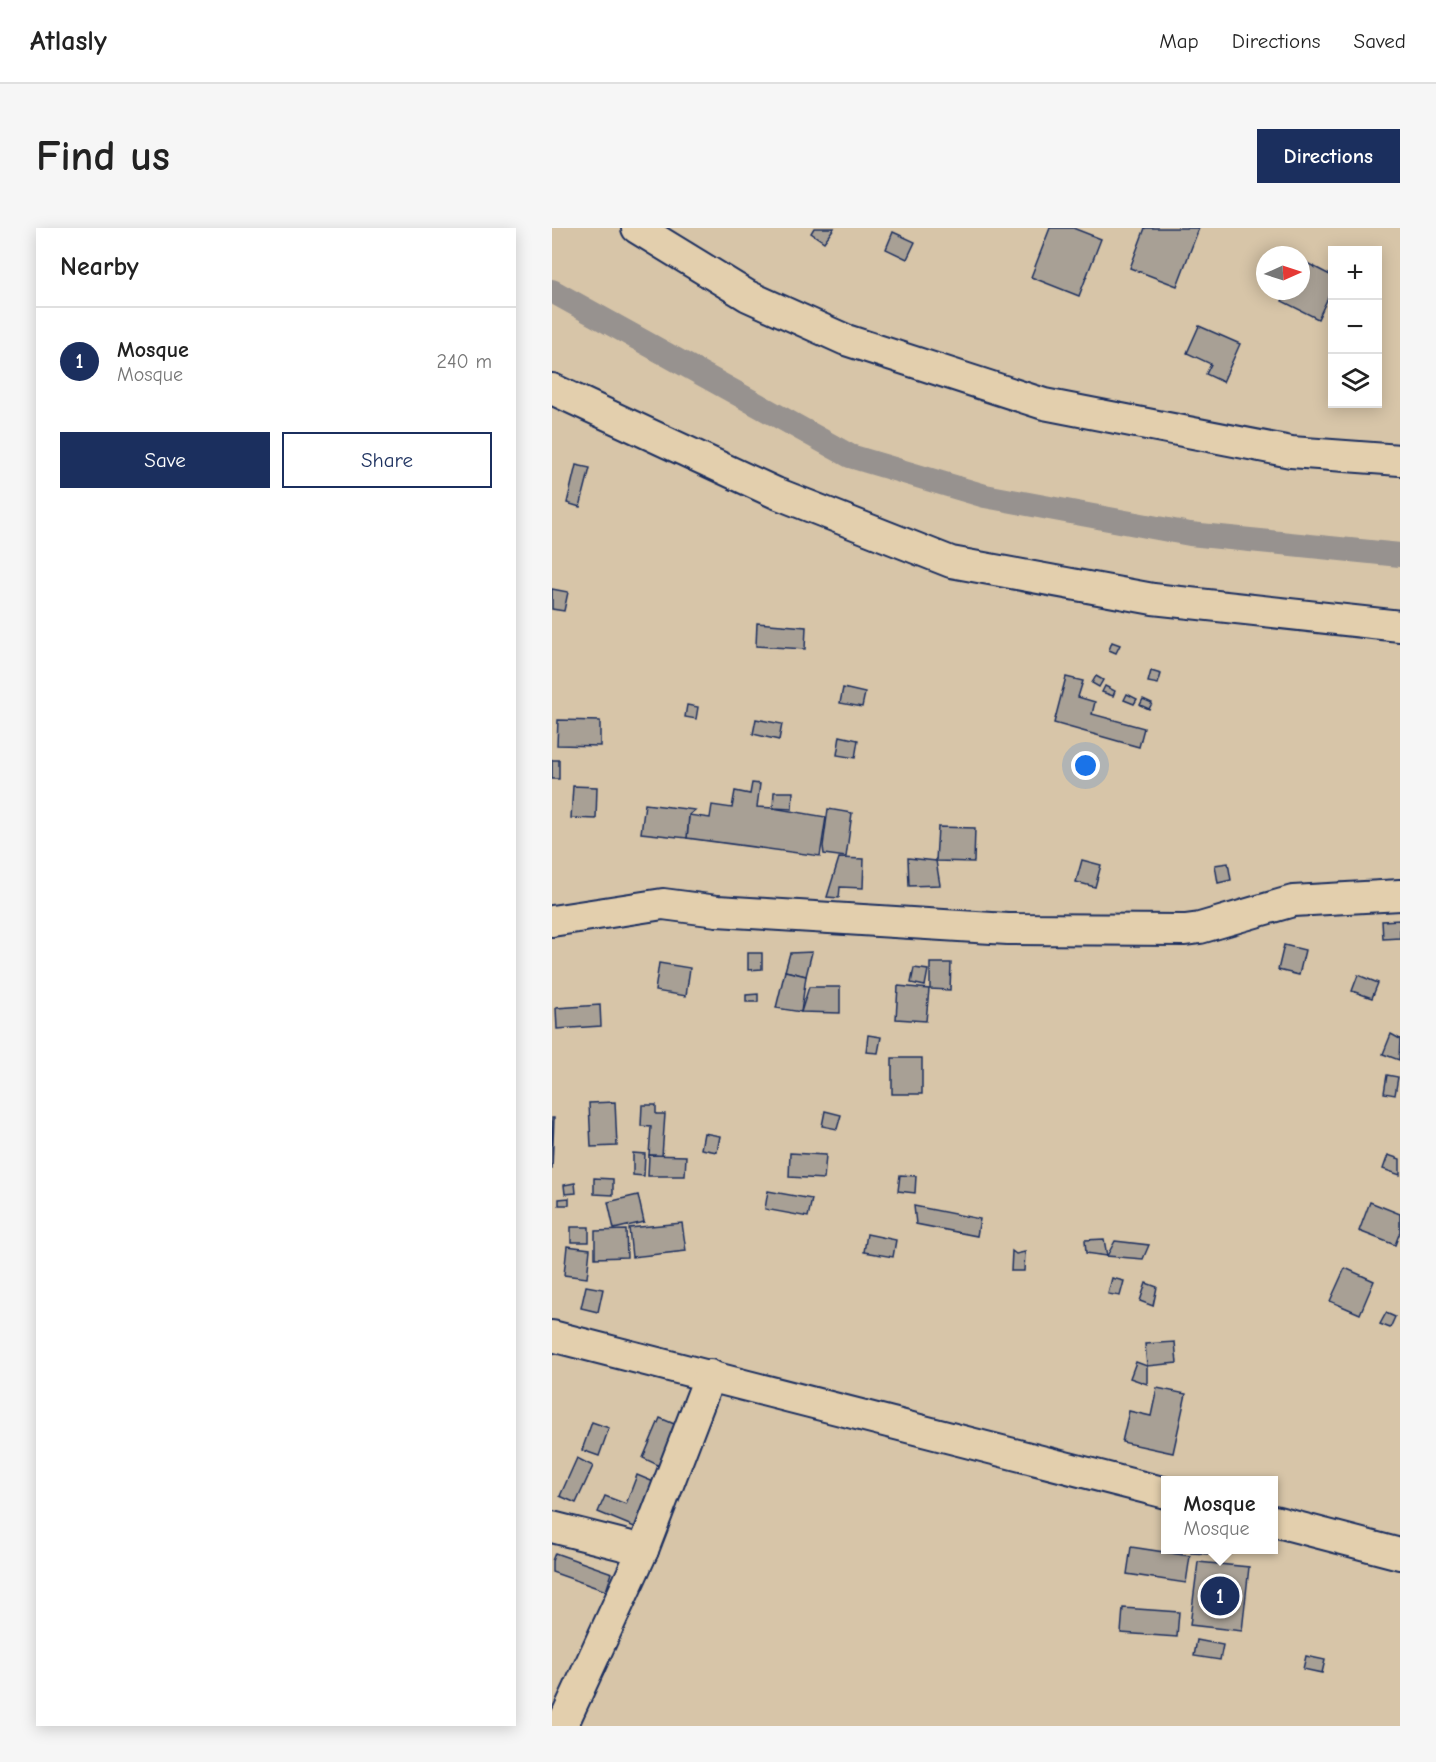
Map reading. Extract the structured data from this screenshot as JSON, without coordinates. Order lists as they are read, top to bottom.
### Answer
{
  "north": "right",
  "page": {
    "header": "Atlasly",
    "nav": ["Map", "Directions", "Saved"],
    "buttons": [
      "Directions",
      ["Save", "Share"]
    ],
    "title": "Find us",
    "heading": "Nearby",
    "map_buttons": ["+", "−"],
    "list": [
      {
        "mark": "1",
        "name": "Mosque",
        "note": "Mosque",
        "value": "240 m"
      }
    ],
    "popup": ["Mosque", "Mosque"],
    "pins": "1"
  }
}
